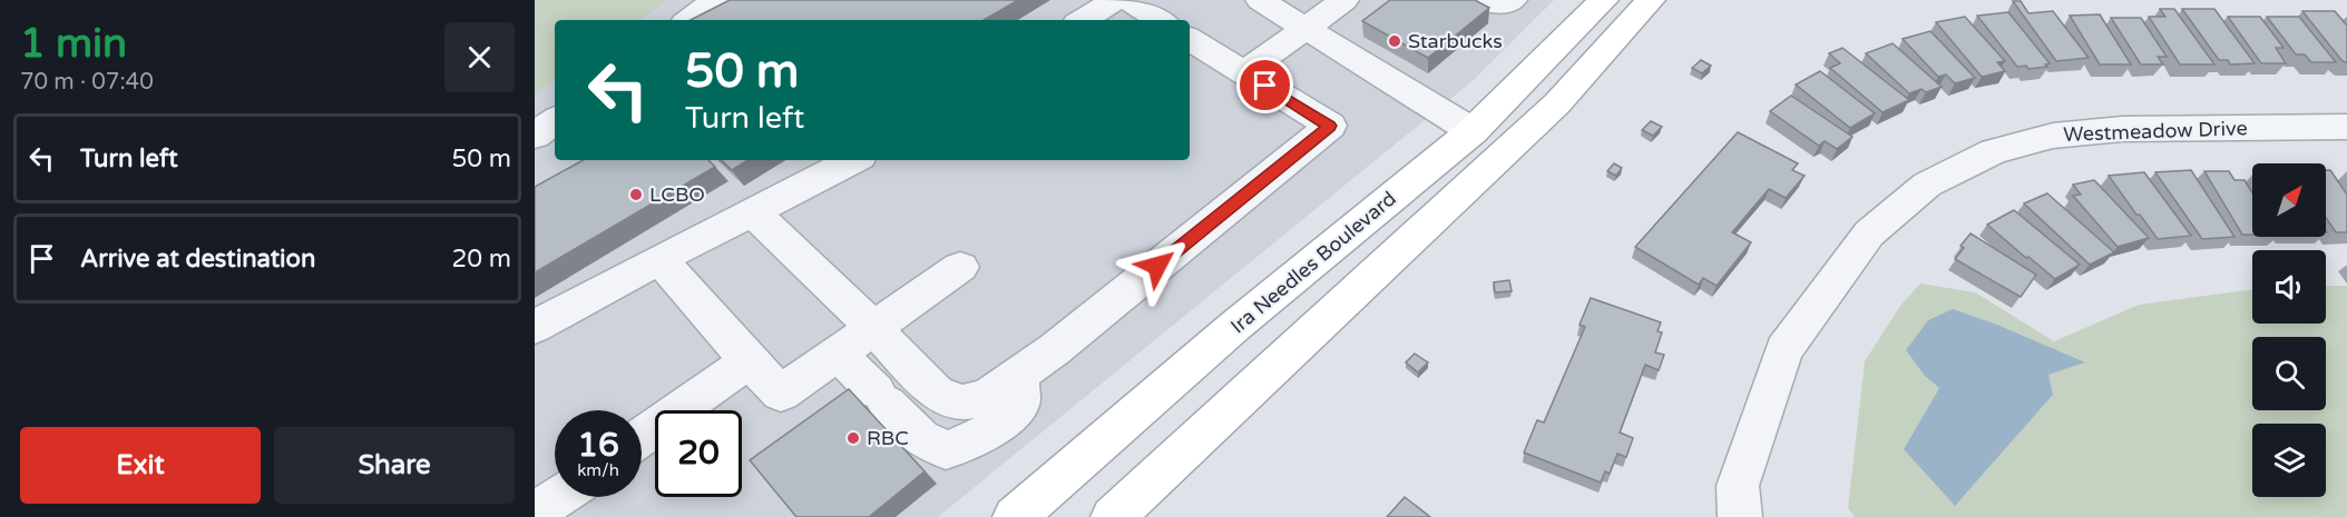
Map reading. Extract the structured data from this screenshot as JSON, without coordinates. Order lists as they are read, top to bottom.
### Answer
{
  "streets": {
    "main road": ["Ira Needles Boulevard"],
    "street": ["Westmeadow Drive"]
  },
  "places": ["Starbucks", "LCBO", "RBC"],
  "north": "top right",
  "page": {
    "heading": ["1 min", "70 m · 07:40"],
    "turn": ["50 m", "Turn left"],
    "list": [
      {
        "name": "Turn left",
        "value": "50 m"
      },
      {
        "name": "Arrive at destination",
        "value": "20 m"
      }
    ],
    "speed": "16 km/h",
    "limit": "20",
    "buttons": ["Exit", "Share"]
  }
}
